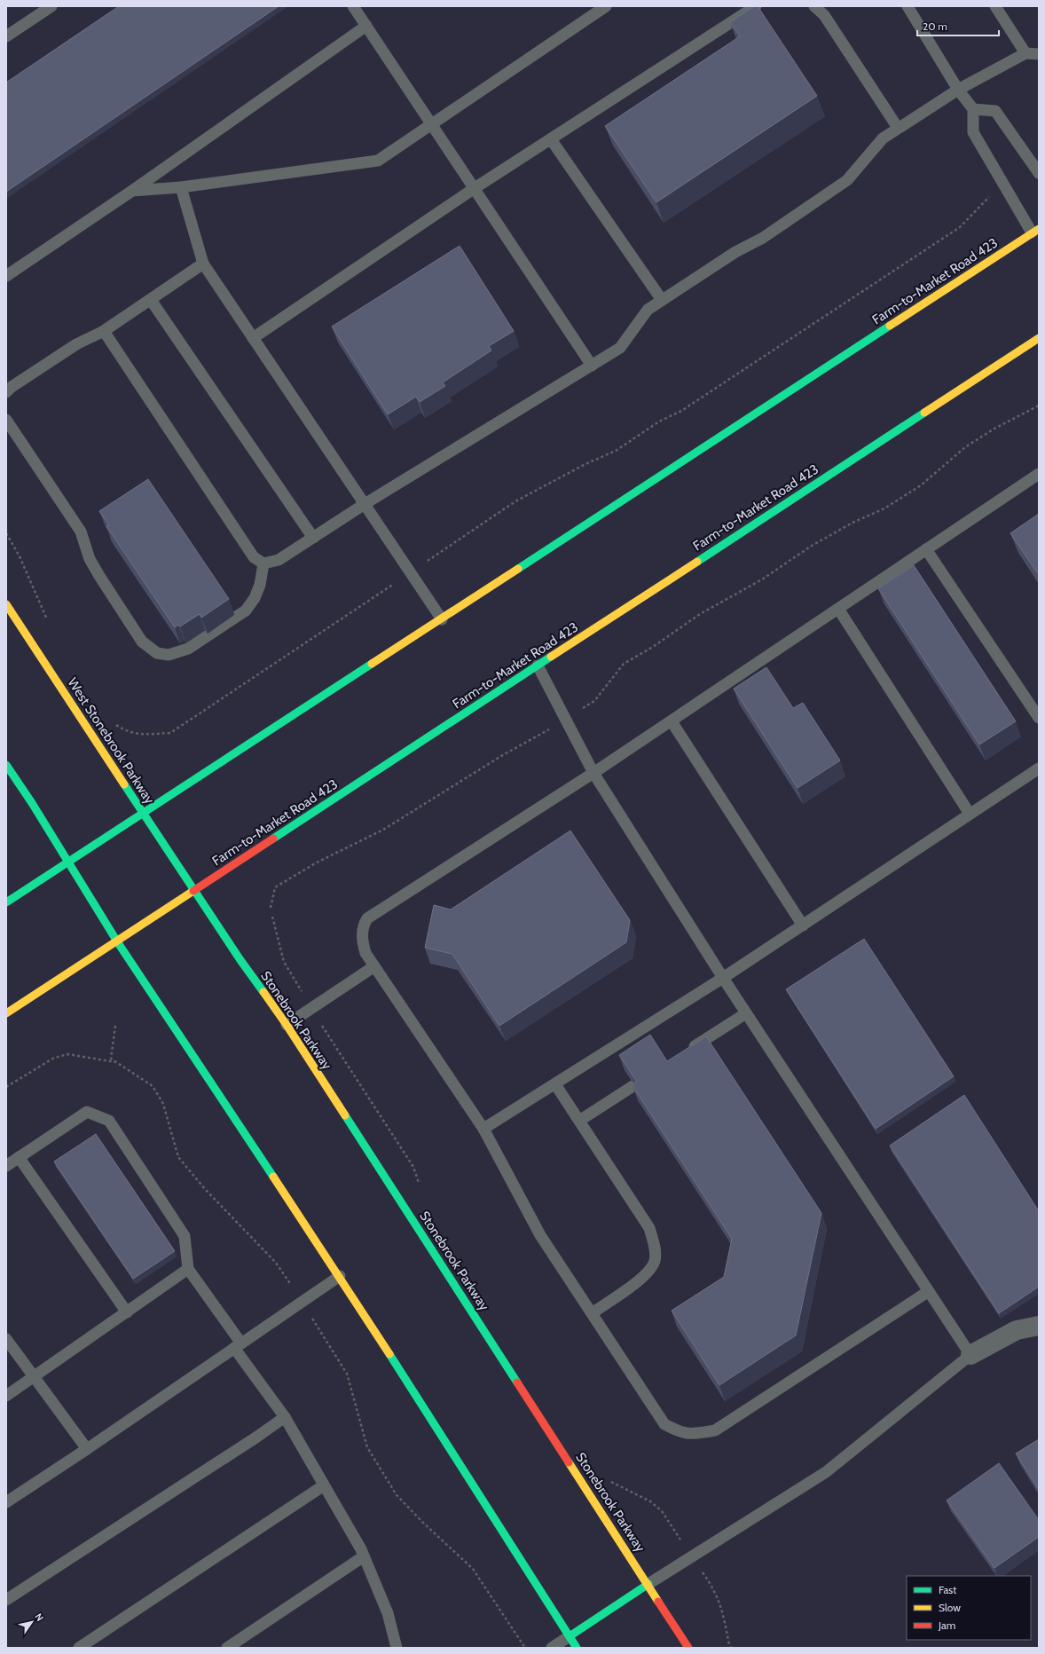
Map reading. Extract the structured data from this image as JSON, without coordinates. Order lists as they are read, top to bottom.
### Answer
{
  "streets": {
    "main road": ["Farm-to-Market Road 423", "West Stonebrook Parkway", "Stonebrook Parkway"]
  },
  "crossings": [
    ["Farm-to-Market Road 423", "West Stonebrook Parkway"],
    ["Farm-to-Market Road 423", "Stonebrook Parkway"],
    ["West Stonebrook Parkway", "Stonebrook Parkway"]
  ],
  "legend": ["Fast", "Slow", "Jam"],
  "scale_bar": "20 m",
  "north": "top right"
}
